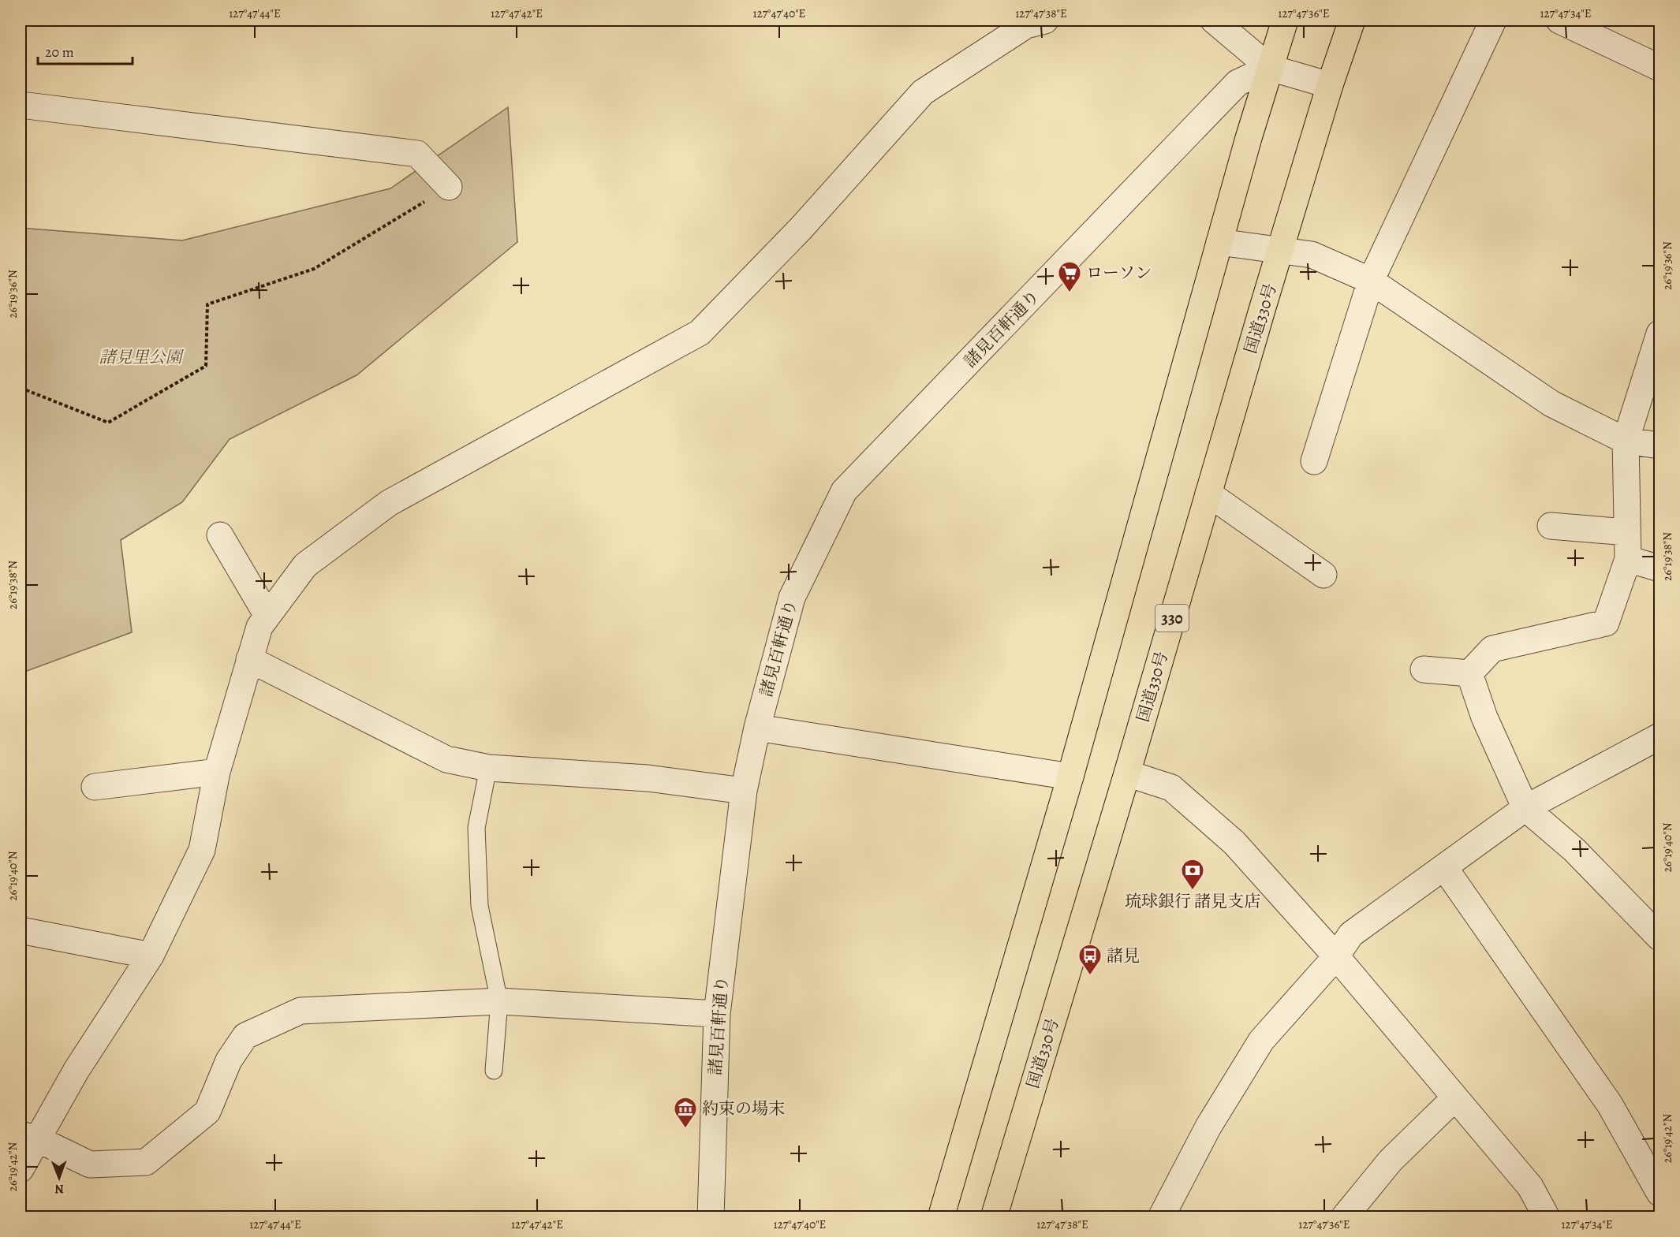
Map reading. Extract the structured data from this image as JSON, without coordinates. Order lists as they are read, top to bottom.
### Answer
{
  "streets": {
    "highway": ["国道330号", "330"],
    "street": ["諸見百軒通り"]
  },
  "parks": ["諸見里公園"],
  "places": {
    "supermarket": ["ローソン"],
    "bank": ["琉球銀行 諸見支店"],
    "bus stop": ["諸見"],
    "museum": ["約束の場末"]
  },
  "scale_bar": "20 m",
  "north": "bottom",
  "coordinates": [
    "127°47'44\"E",
    "127°47'42\"E",
    "127°47'40\"E",
    "127°47'38\"E",
    "127°47'36\"E",
    "127°47'34\"E",
    "26°19'36\"N",
    "26°19'38\"N",
    "26°19'40\"N",
    "26°19'42\"N"
  ]
}
